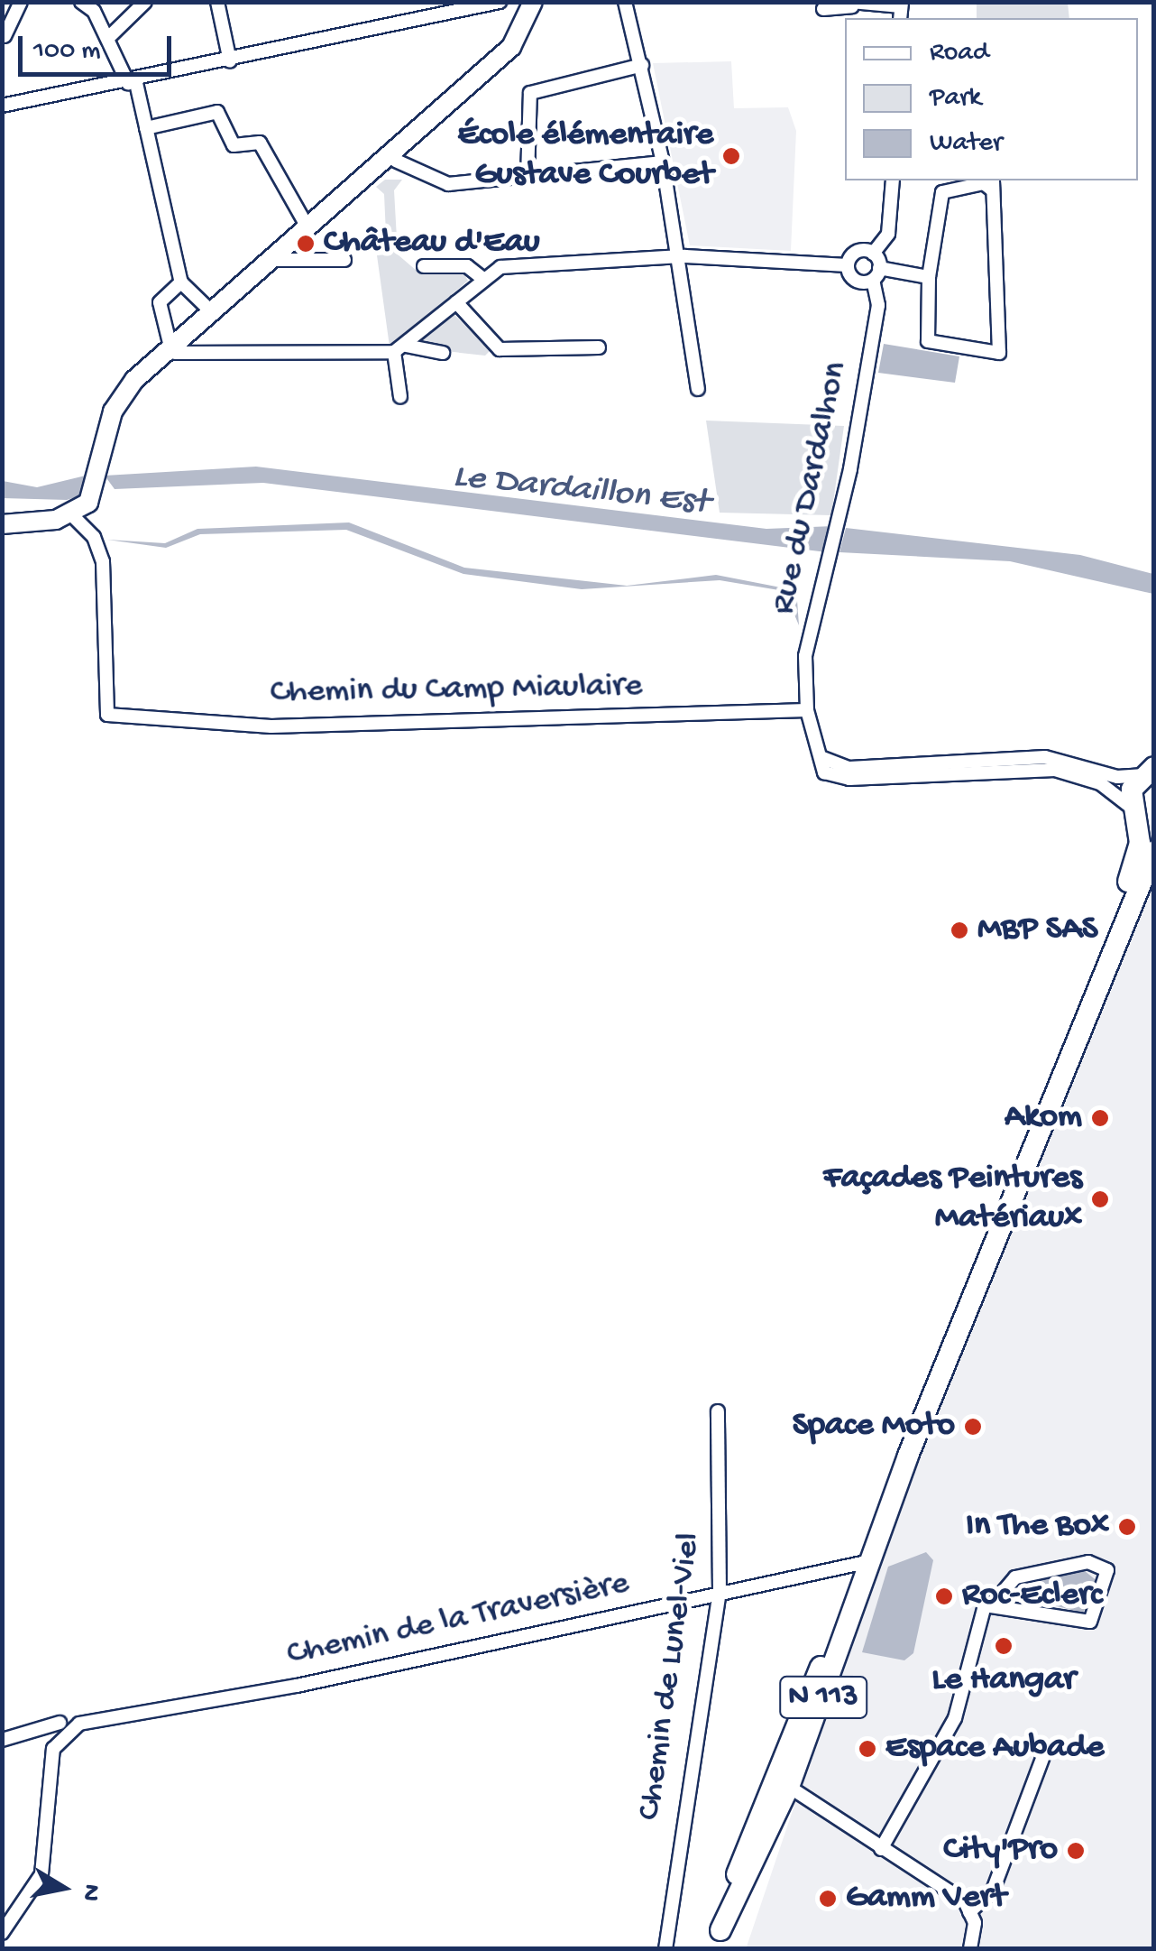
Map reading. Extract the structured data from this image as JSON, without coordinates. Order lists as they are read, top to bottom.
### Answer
{
  "streets": {
    "main road": ["N 113"],
    "street": [
      "Rue du Dardalhon",
      "Chemin du Camp Miaulaire",
      "Chemin de la Traversière",
      "Chemin de Lunel-Viel"
    ]
  },
  "crossings": [
    ["Rue du Dardalhon", "Chemin du Camp Miaulaire"],
    ["Chemin de la Traversière", "Chemin de Lunel-Viel"],
    ["Chemin de la Traversière", "N 113"]
  ],
  "water": ["Le Dardaillon Est"],
  "places": [
    "École élémentaire Gustave Courbet",
    "Château d'Eau",
    "MBP SAS",
    "Akom",
    "Façades Peintures Matériaux",
    "Space Moto",
    "In The Box",
    "Roc-Eclerc",
    "Le Hangar",
    "Espace Aubade",
    "City'Pro",
    "Gamm Vert"
  ],
  "legend": ["Road", "Park", "Water"],
  "scale_bar": "100 m",
  "north": "right"
}
